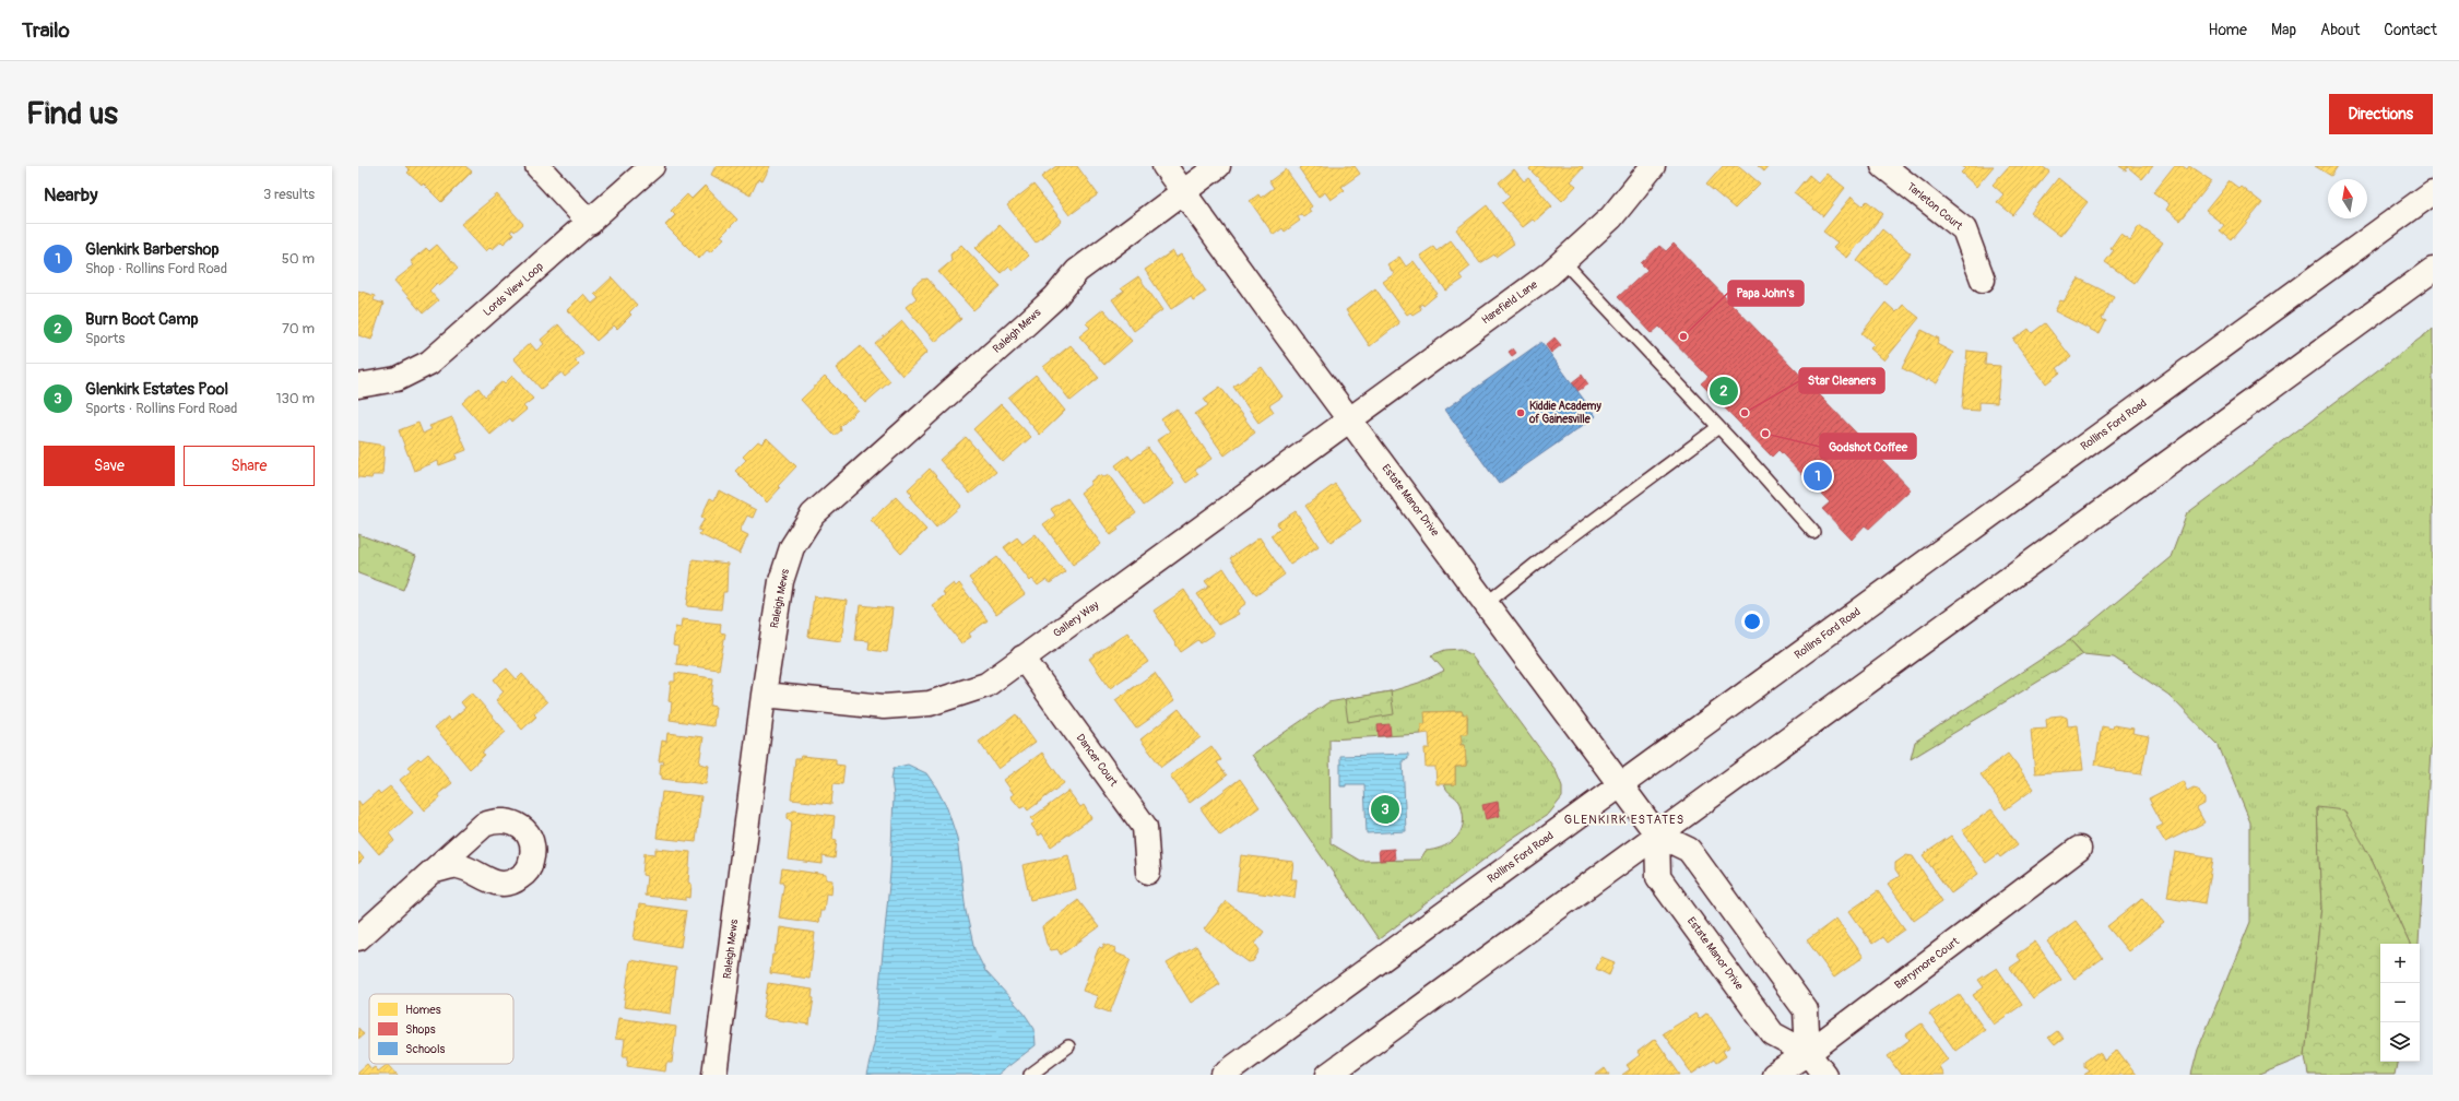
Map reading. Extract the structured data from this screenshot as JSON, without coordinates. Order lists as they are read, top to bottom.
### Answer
{
  "streets": {
    "street": [
      "Tarleton Court",
      "Lords View Loop",
      "Harefield Lane",
      "Raleigh Mews",
      "Rollins Ford Road",
      "Estate Manor Drive",
      "Gallery Way",
      "Dancer Court",
      "Barrymore Court"
    ]
  },
  "crossings": [
    ["Harefield Lane", "Estate Manor Drive"],
    ["Harefield Lane", "Gallery Way"],
    ["Raleigh Mews", "Estate Manor Drive"],
    ["Raleigh Mews", "Gallery Way"],
    ["Rollins Ford Road", "Estate Manor Drive"],
    ["Estate Manor Drive", "Gallery Way"],
    ["Estate Manor Drive", "Barrymore Court"],
    ["Gallery Way", "Dancer Court"]
  ],
  "districts": ["GLENKIRK ESTATES"],
  "places": [
    "Papa John's",
    "Kiddie Academy of Gainesville",
    "Star Cleaners",
    "Godshot Coffee"
  ],
  "legend": ["Homes", "Shops", "Schools"],
  "north": "top",
  "page": {
    "header": "Trailo",
    "nav": [
      "Home",
      "Map",
      "About",
      "Contact"
    ],
    "buttons": [
      "Directions",
      ["Save", "Share"]
    ],
    "title": "Find us",
    "heading": ["Nearby", "3 results"],
    "list": [
      {
        "mark": "1",
        "name": "Glenkirk Barbershop",
        "note": "Shop · Rollins Ford Road",
        "value": "50 m"
      },
      {
        "mark": "2",
        "name": "Burn Boot Camp",
        "note": "Sports",
        "value": "70 m"
      },
      {
        "mark": "3",
        "name": "Glenkirk Estates Pool",
        "note": "Sports · Rollins Ford Road",
        "value": "130 m"
      }
    ],
    "pins": ["2", "1", "3"],
    "map_buttons": ["+", "−"]
  }
}
